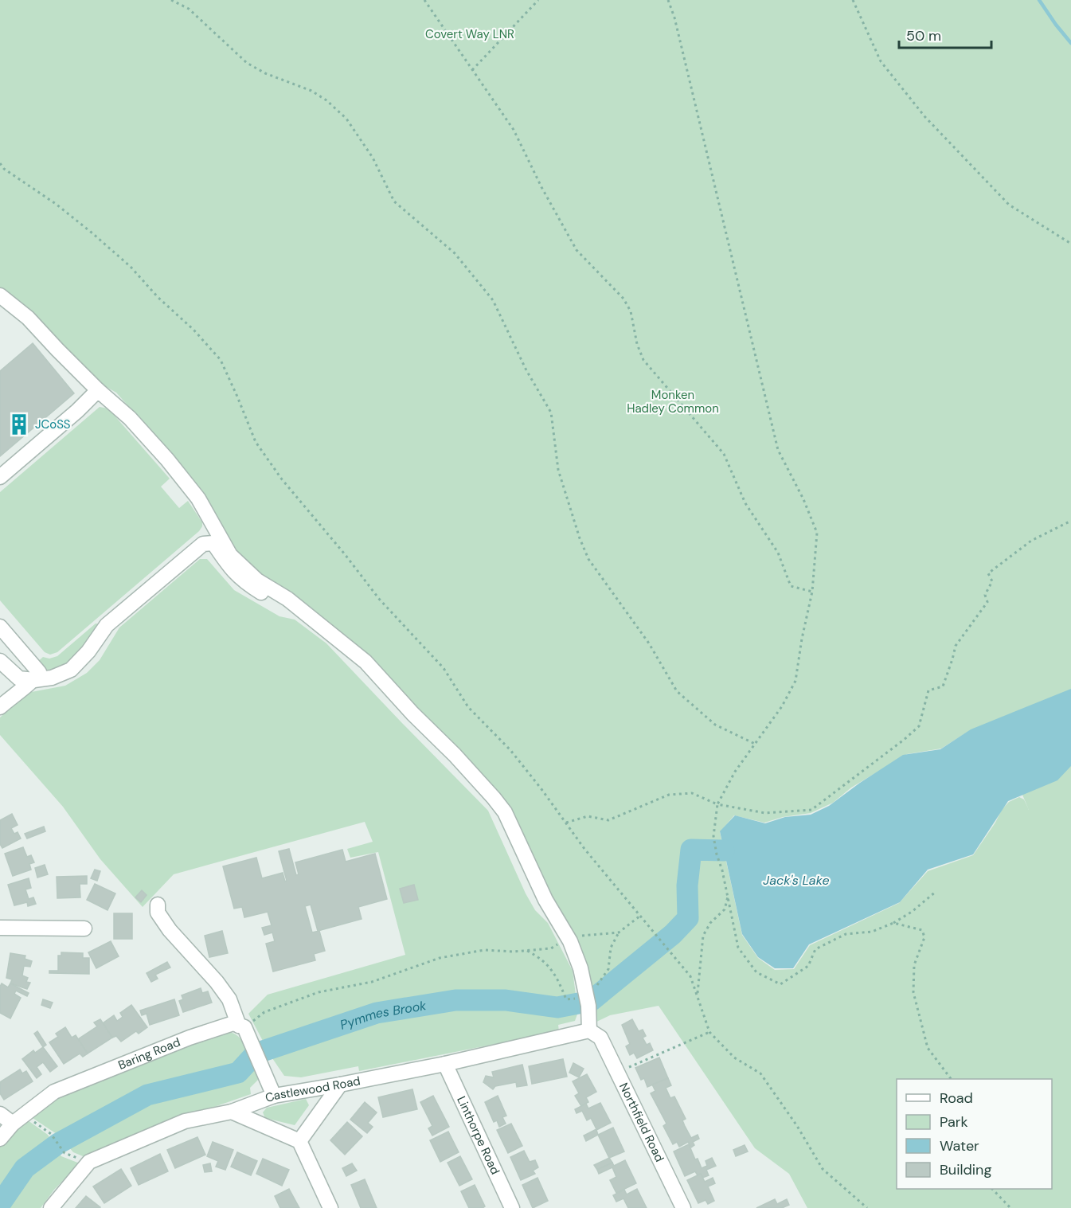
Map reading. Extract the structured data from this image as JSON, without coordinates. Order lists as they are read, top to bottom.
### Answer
{
  "streets": {
    "street": [
      "Baring Road",
      "Castlewood Road",
      "Northfield Road",
      "Linthorpe Road"
    ]
  },
  "crossings": [
    ["Castlewood Road", "Northfield Road"],
    ["Castlewood Road", "Linthorpe Road"]
  ],
  "water": ["Jack's Lake", "Pymmes Brook"],
  "parks": ["Covert Way LNR", "Monken Hadley Common"],
  "places": {
    "building": ["JCoSS"]
  },
  "legend": [
    "Road",
    "Park",
    "Water",
    "Building"
  ],
  "scale_bar": "50 m"
}
